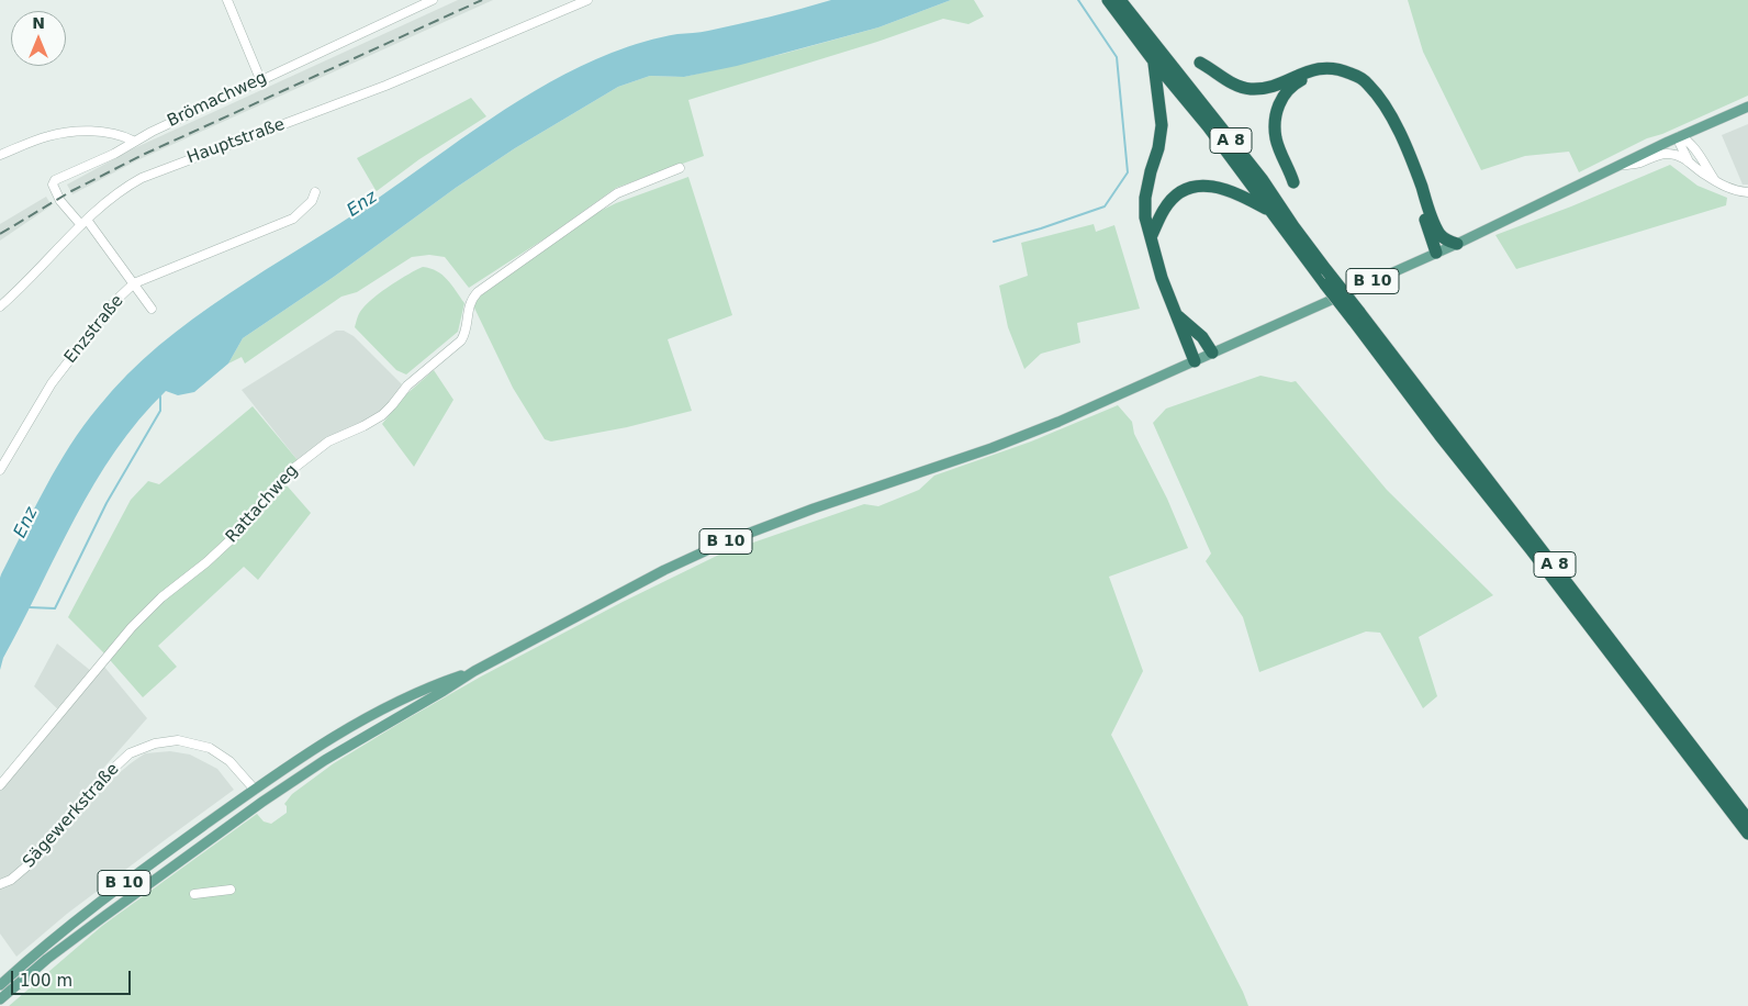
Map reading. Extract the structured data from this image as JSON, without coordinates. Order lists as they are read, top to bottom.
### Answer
{
  "streets": {
    "highway": ["A 8"],
    "main road": ["B 10"],
    "street": [
      "Brömachweg",
      "Hauptstraße",
      "Enzstraße",
      "Rattachweg",
      "Sägewerkstraße"
    ]
  },
  "crossings": [
    ["Brömachweg", "Hauptstraße"],
    ["B 10", "Sägewerkstraße"]
  ],
  "water": ["Enz"],
  "scale_bar": "100 m",
  "north": "top"
}
